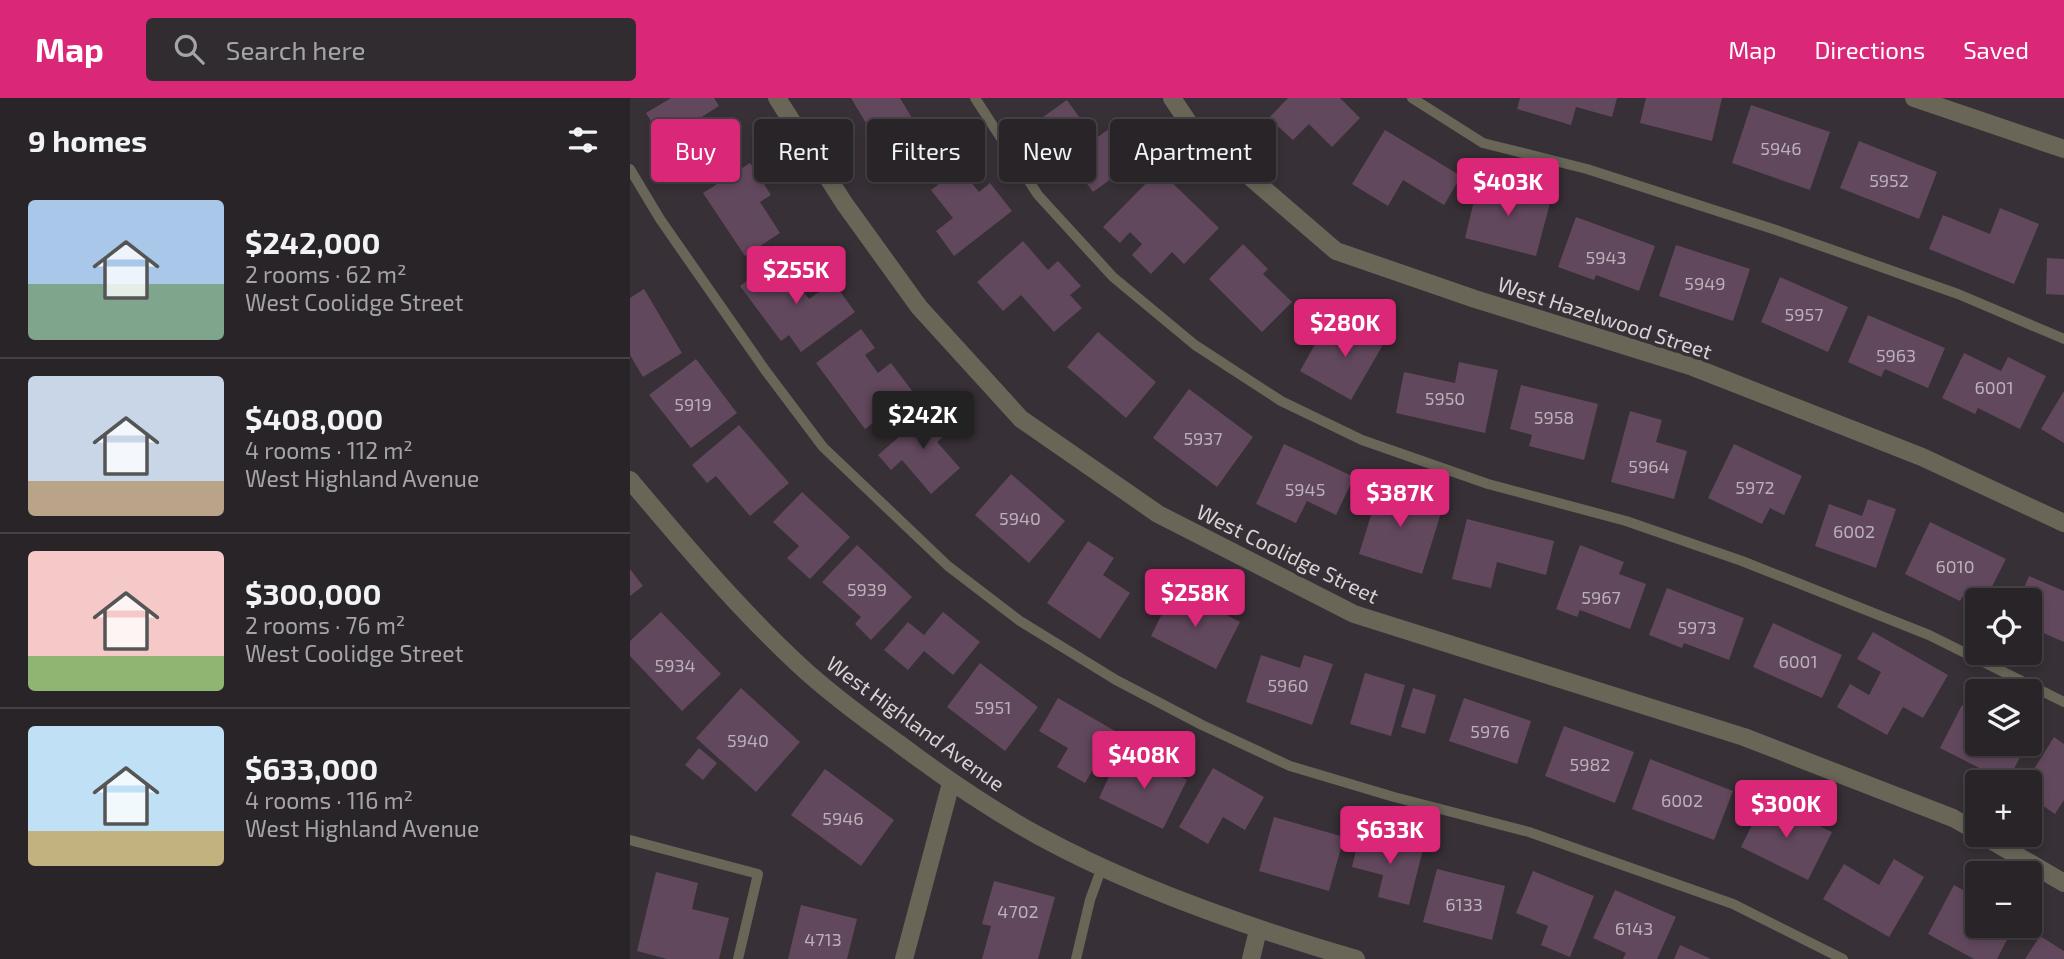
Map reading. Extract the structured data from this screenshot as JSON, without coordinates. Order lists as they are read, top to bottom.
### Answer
{
  "streets": {
    "street": ["West Hazelwood Street", "West Coolidge Street", "West Highland Avenue"]
  },
  "house_numbers": [
    "5946",
    "5952",
    "5943",
    "5949",
    "5957",
    "5963",
    "6001",
    "5950",
    "5919",
    "5958",
    "5937",
    "5964",
    "5972",
    "5945",
    "5940",
    "6002",
    "6010",
    "5939",
    "5967",
    "5973",
    "6001",
    "5934",
    "5960",
    "5951",
    "5976",
    "5940",
    "5982",
    "6002",
    "5946",
    "6133",
    "4702",
    "6143",
    "4713"
  ],
  "page": {
    "header": "Map",
    "search": "Search here",
    "nav": ["Map", "Directions", "Saved"],
    "heading": "9 homes",
    "chip": [
      "Buy",
      "Rent",
      "Filters",
      "New",
      "Apartment"
    ],
    "price": [
      "$403K",
      "$255K",
      "$280K",
      "$242K",
      "$387K",
      "$258K",
      "$408K",
      "$300K",
      "$633K"
    ],
    "list": [
      {
        "name": "$242,000",
        "note": "2 rooms · 62 m² · West Coolidge Street"
      },
      {
        "name": "$408,000",
        "note": "4 rooms · 112 m² · West Highland Avenue"
      },
      {
        "name": "$300,000",
        "note": "2 rooms · 76 m² · West Coolidge Street"
      },
      {
        "name": "$633,000",
        "note": "4 rooms · 116 m² · West Highland Avenue"
      }
    ],
    "map_buttons": ["+", "−"]
  }
}
